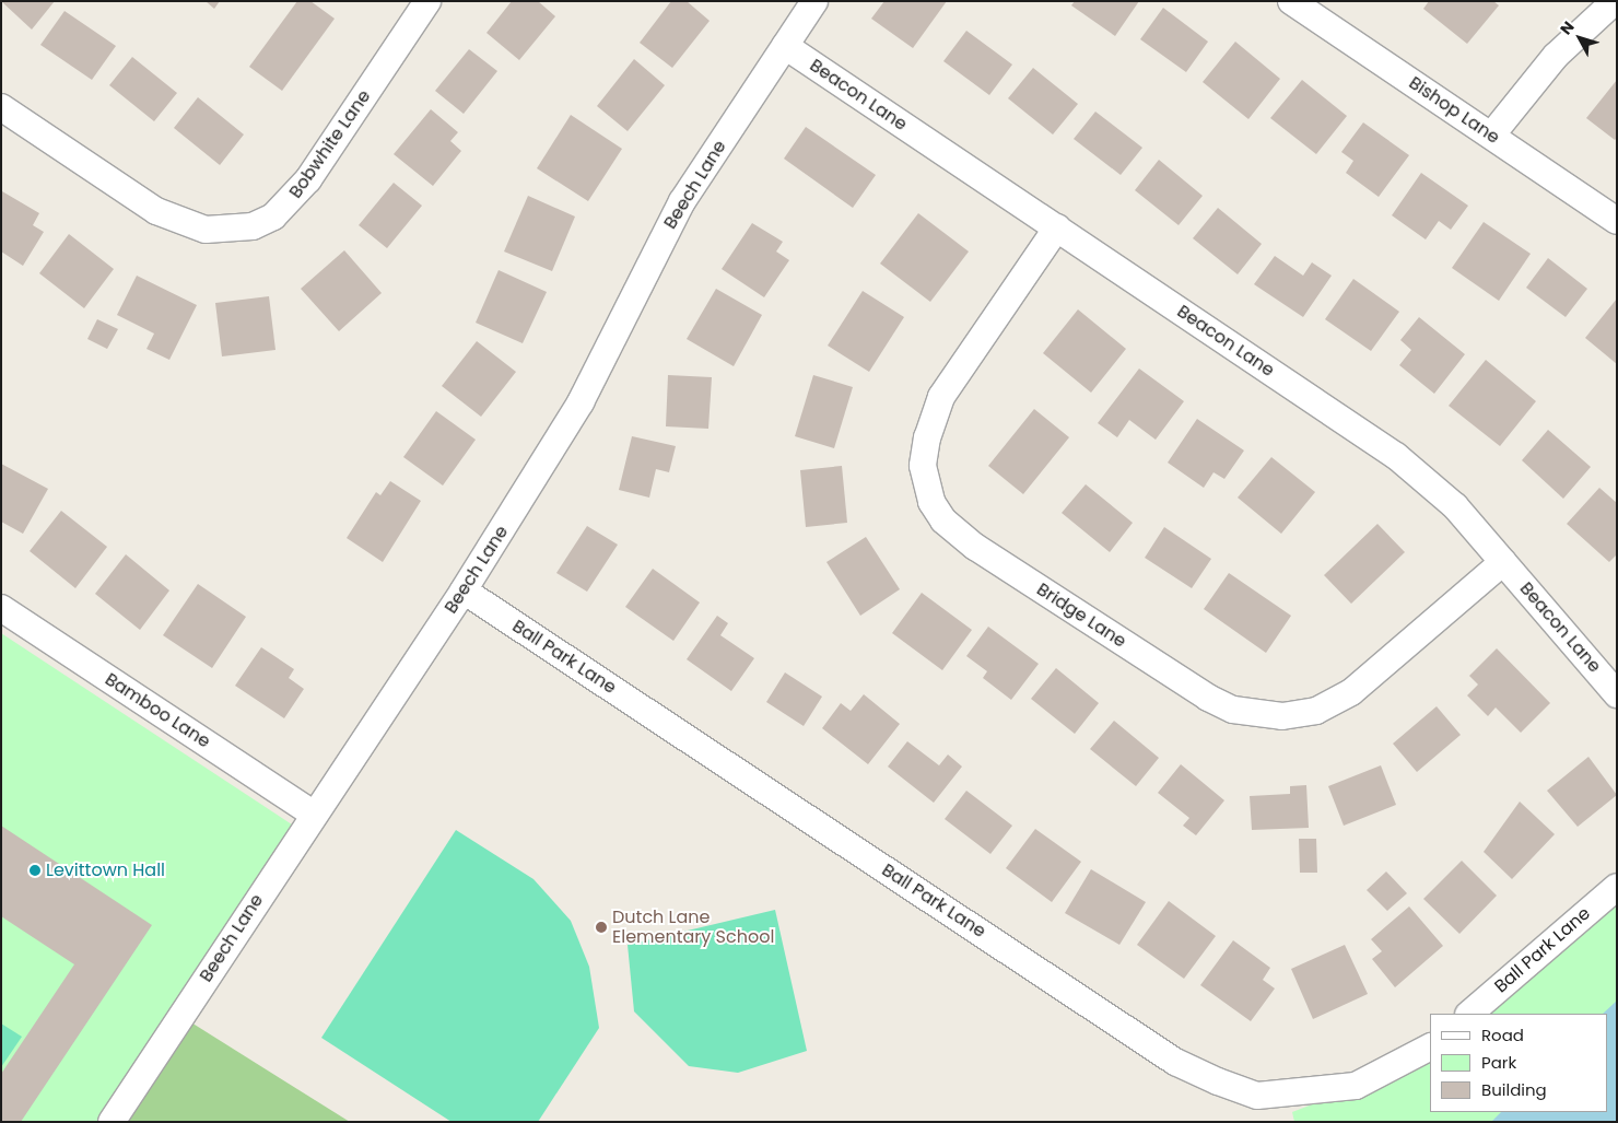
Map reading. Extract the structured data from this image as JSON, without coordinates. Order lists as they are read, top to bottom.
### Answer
{
  "streets": {
    "street": [
      "Beacon Lane",
      "Bishop Lane",
      "Bobwhite Lane",
      "Beech Lane",
      "Bridge Lane",
      "Ball Park Lane",
      "Bamboo Lane"
    ]
  },
  "crossings": [
    ["Beacon Lane", "Beech Lane"],
    ["Beacon Lane", "Bridge Lane"],
    ["Beech Lane", "Ball Park Lane"],
    ["Beech Lane", "Bamboo Lane"]
  ],
  "places": ["Levittown Hall", "Dutch Lane Elementary School"],
  "legend": ["Road", "Park", "Building"],
  "north": "top left"
}
